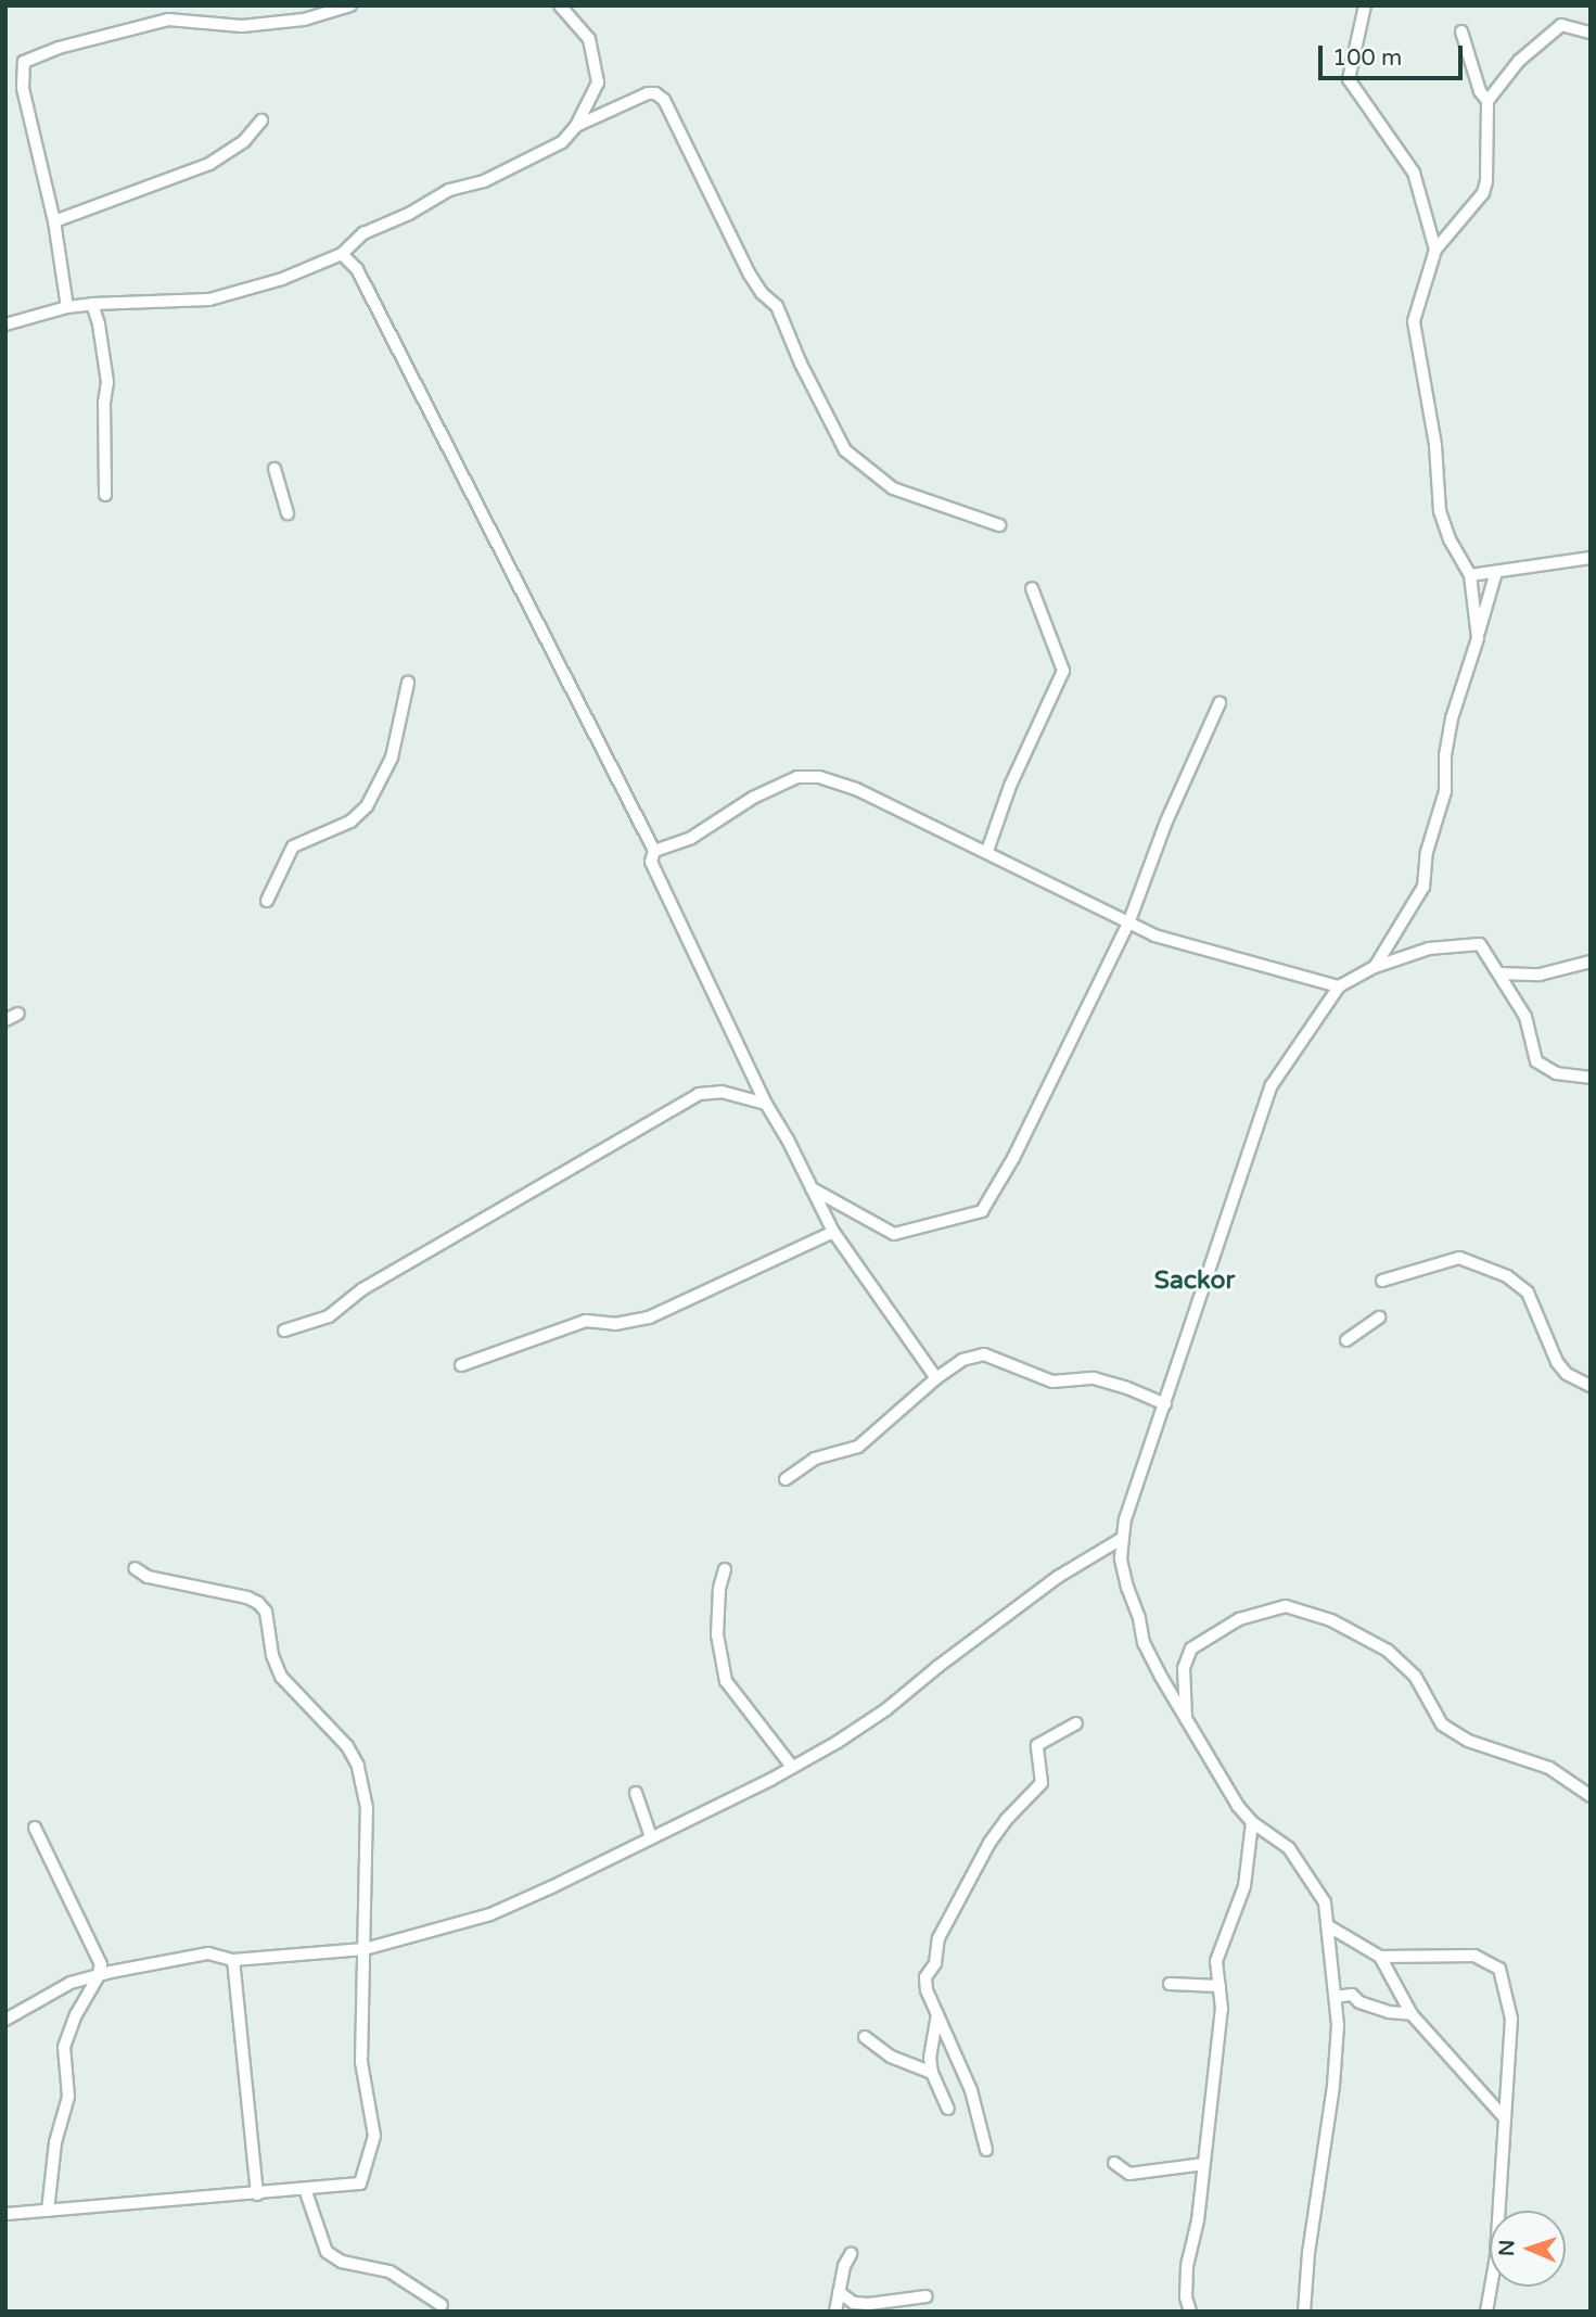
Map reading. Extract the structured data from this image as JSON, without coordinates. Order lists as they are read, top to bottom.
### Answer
{
  "districts": ["Sackor"],
  "scale_bar": "100 m",
  "north": "left"
}
